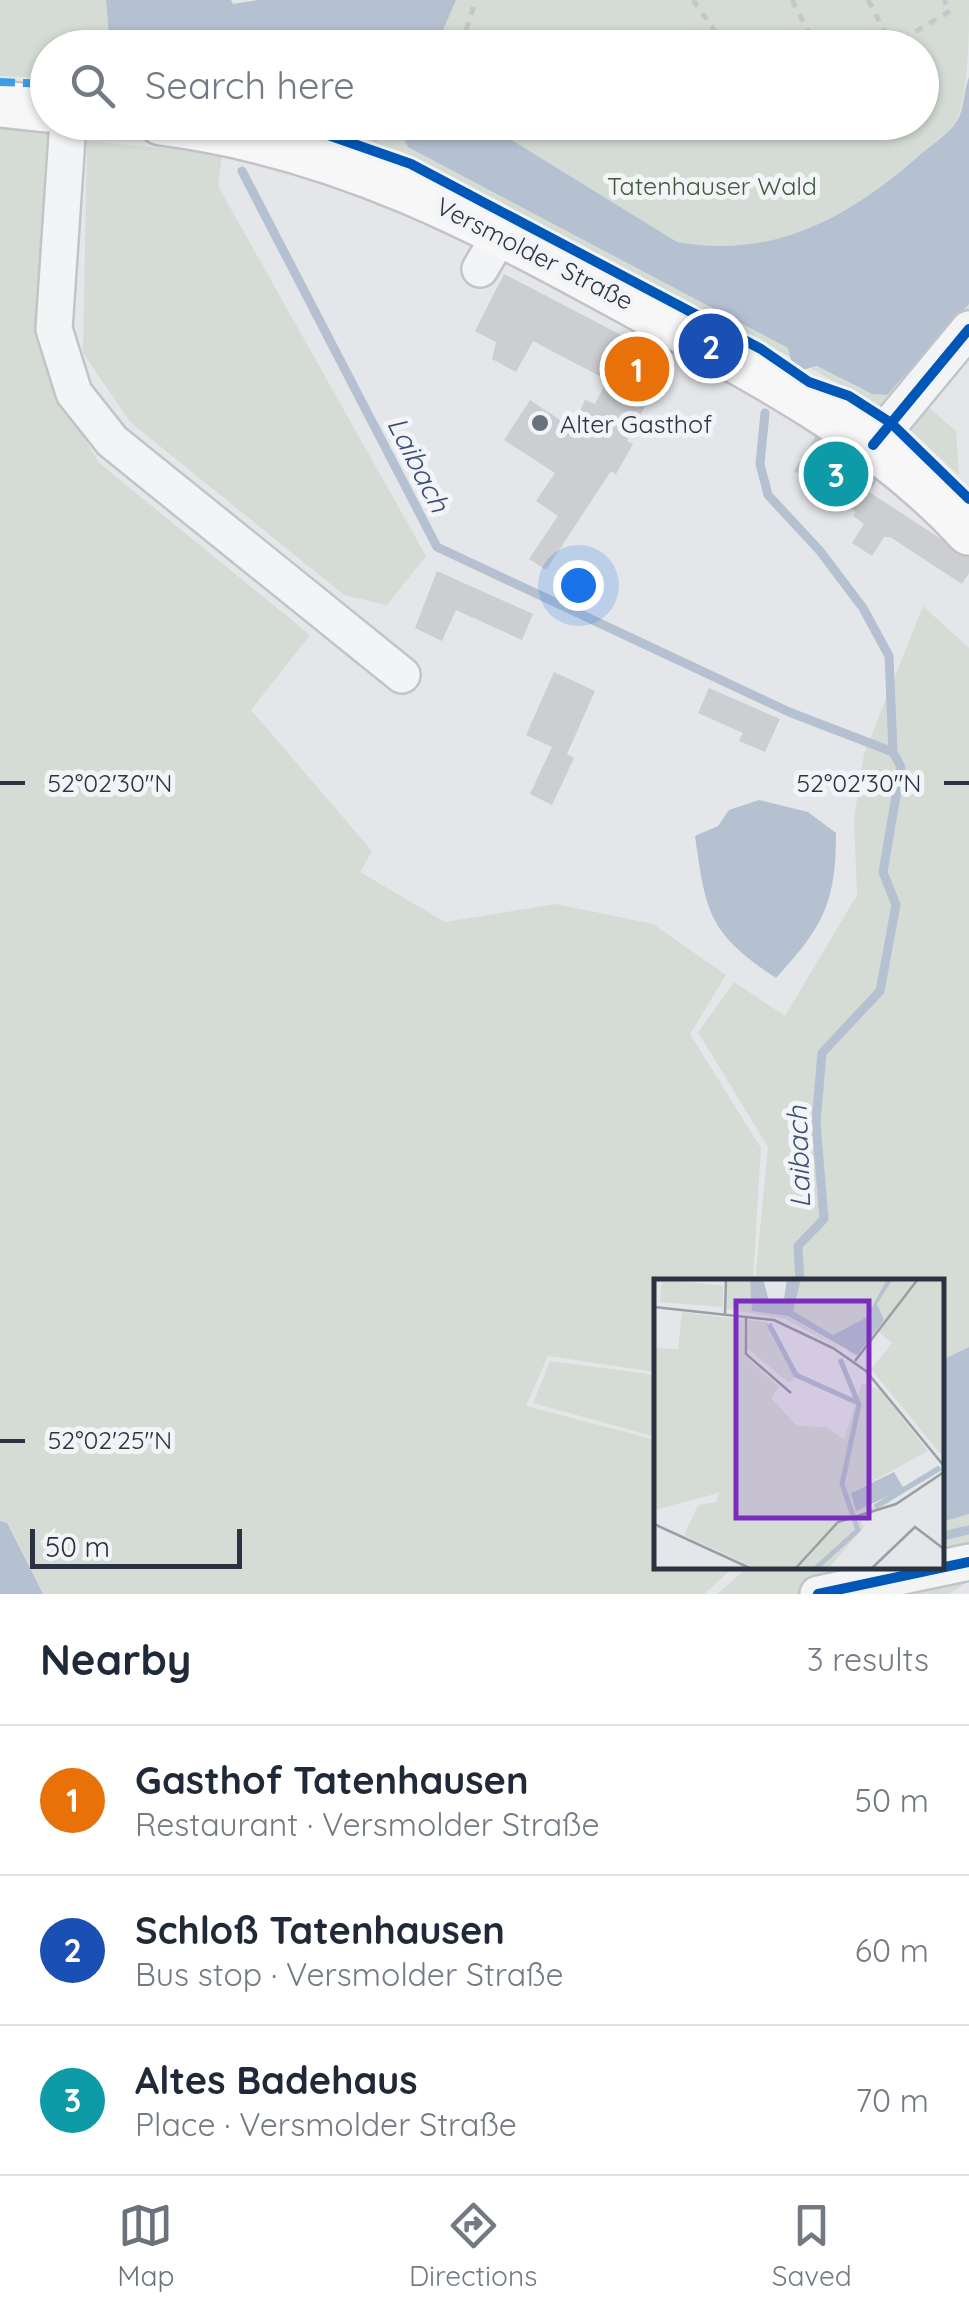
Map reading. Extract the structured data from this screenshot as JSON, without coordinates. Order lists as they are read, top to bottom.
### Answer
{
  "streets": {
    "main road": ["Versmolder Straße"]
  },
  "water": ["Laibach"],
  "parks": ["Tatenhauser Wald"],
  "places": ["Alter Gasthof"],
  "scale_bar": "50 m",
  "page": {
    "search": "Search here",
    "pins": ["2", "1", "3"],
    "scale": "50 m",
    "heading": ["Nearby", "3 results"],
    "list": [
      {
        "mark": "1",
        "name": "Gasthof Tatenhausen",
        "note": "Restaurant · Versmolder Straße",
        "value": "50 m"
      },
      {
        "mark": "2",
        "name": "Schloß Tatenhausen",
        "note": "Bus stop · Versmolder Straße",
        "value": "60 m"
      },
      {
        "mark": "3",
        "name": "Altes Badehaus",
        "note": "Place · Versmolder Straße",
        "value": "70 m"
      }
    ],
    "nav": ["Map", "Directions", "Saved"]
  },
  "coordinates": ["52°02'30\"N", "52°02'25\"N"]
}
